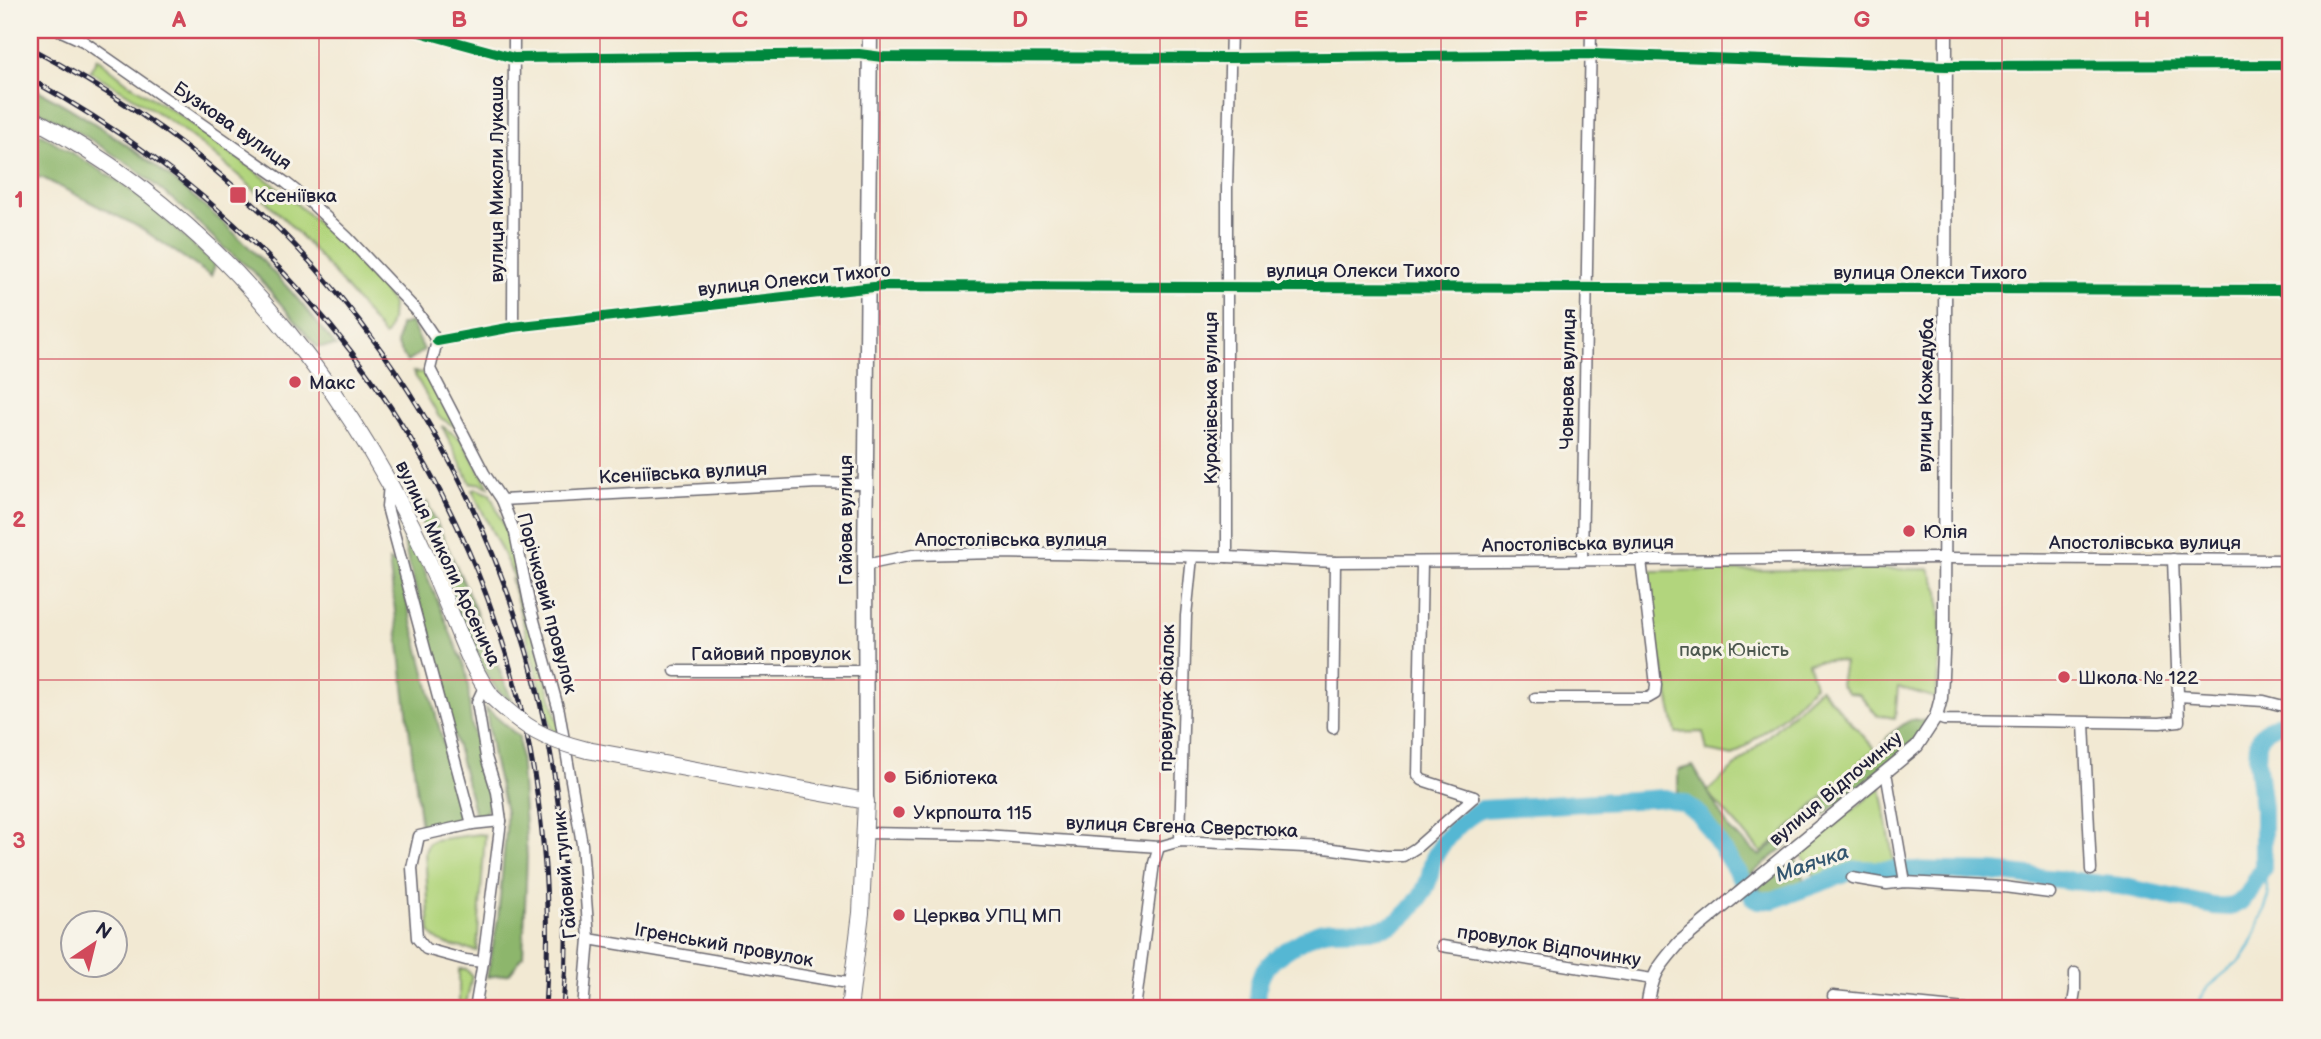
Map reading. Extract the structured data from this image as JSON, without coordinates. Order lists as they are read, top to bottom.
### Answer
{
  "streets": {
    "main road": ["Гайова вулиця", "вулиця Миколи Арсенича"],
    "street": [
      "Бузкова вулиця",
      "вулиця Миколи Лукаша",
      "вулиця Олекси Тихого",
      "Човнова вулиця",
      "вулиця Кожедуба",
      "Курахівська вулиця",
      "Ксеніївська вулиця",
      "Апостолівська вулиця",
      "Порічковий провулок",
      "Гайовий провулок",
      "провулок Фіалок",
      "вулиця Відпочинку",
      "вулиця Євгена Сверстюка",
      "Гайовий тупик",
      "Ігренський провулок",
      "провулок Відпочинку"
    ]
  },
  "crossings": [
    ["Бузкова вулиця", "вулиця Олекси Тихого"],
    ["Бузкова вулиця", "Порічковий провулок"],
    ["вулиця Миколи Лукаша", "вулиця Олекси Тихого"],
    ["вулиця Олекси Тихого", "Човнова вулиця"],
    ["вулиця Олекси Тихого", "вулиця Кожедуба"],
    ["вулиця Олекси Тихого", "Курахівська вулиця"],
    ["вулиця Олекси Тихого", "Гайова вулиця"],
    ["вулиця Олекси Тихого", "Порічковий провулок"],
    ["Човнова вулиця", "Апостолівська вулиця"],
    ["вулиця Кожедуба", "Апостолівська вулиця"],
    ["вулиця Кожедуба", "вулиця Відпочинку"],
    ["Курахівська вулиця", "Апостолівська вулиця"],
    ["Ксеніївська вулиця", "Гайова вулиця"],
    ["Ксеніївська вулиця", "Порічковий провулок"],
    ["Гайова вулиця", "Апостолівська вулиця"],
    ["Гайова вулиця", "вулиця Миколи Арсенича"],
    ["Гайова вулиця", "Гайовий провулок"],
    ["Гайова вулиця", "вулиця Євгена Сверстюка"],
    ["Гайова вулиця", "Ігренський провулок"],
    ["Апостолівська вулиця", "провулок Фіалок"],
    ["Апостолівська вулиця", "вулиця Євгена Сверстюка"],
    ["Порічковий провулок", "Гайовий тупик"],
    ["провулок Фіалок", "вулиця Євгена Сверстюка"],
    ["вулиця Відпочинку", "провулок Відпочинку"],
    ["Гайовий тупик", "Ігренський провулок"]
  ],
  "water": ["Маячка"],
  "parks": ["парк Юність"],
  "places": {
    "transit": ["Ксеніївка"],
    "other": [
      "Макс",
      "Юлія",
      "Школа № 122",
      "Бібліотека",
      "Укрпошта 115",
      "Церква УПЦ МП"
    ]
  },
  "north": "top right",
  "grid": {
    "columns": [
      "A",
      "B",
      "C",
      "D",
      "E",
      "F",
      "G",
      "H"
    ],
    "rows": ["1", "2", "3"]
  }
}
